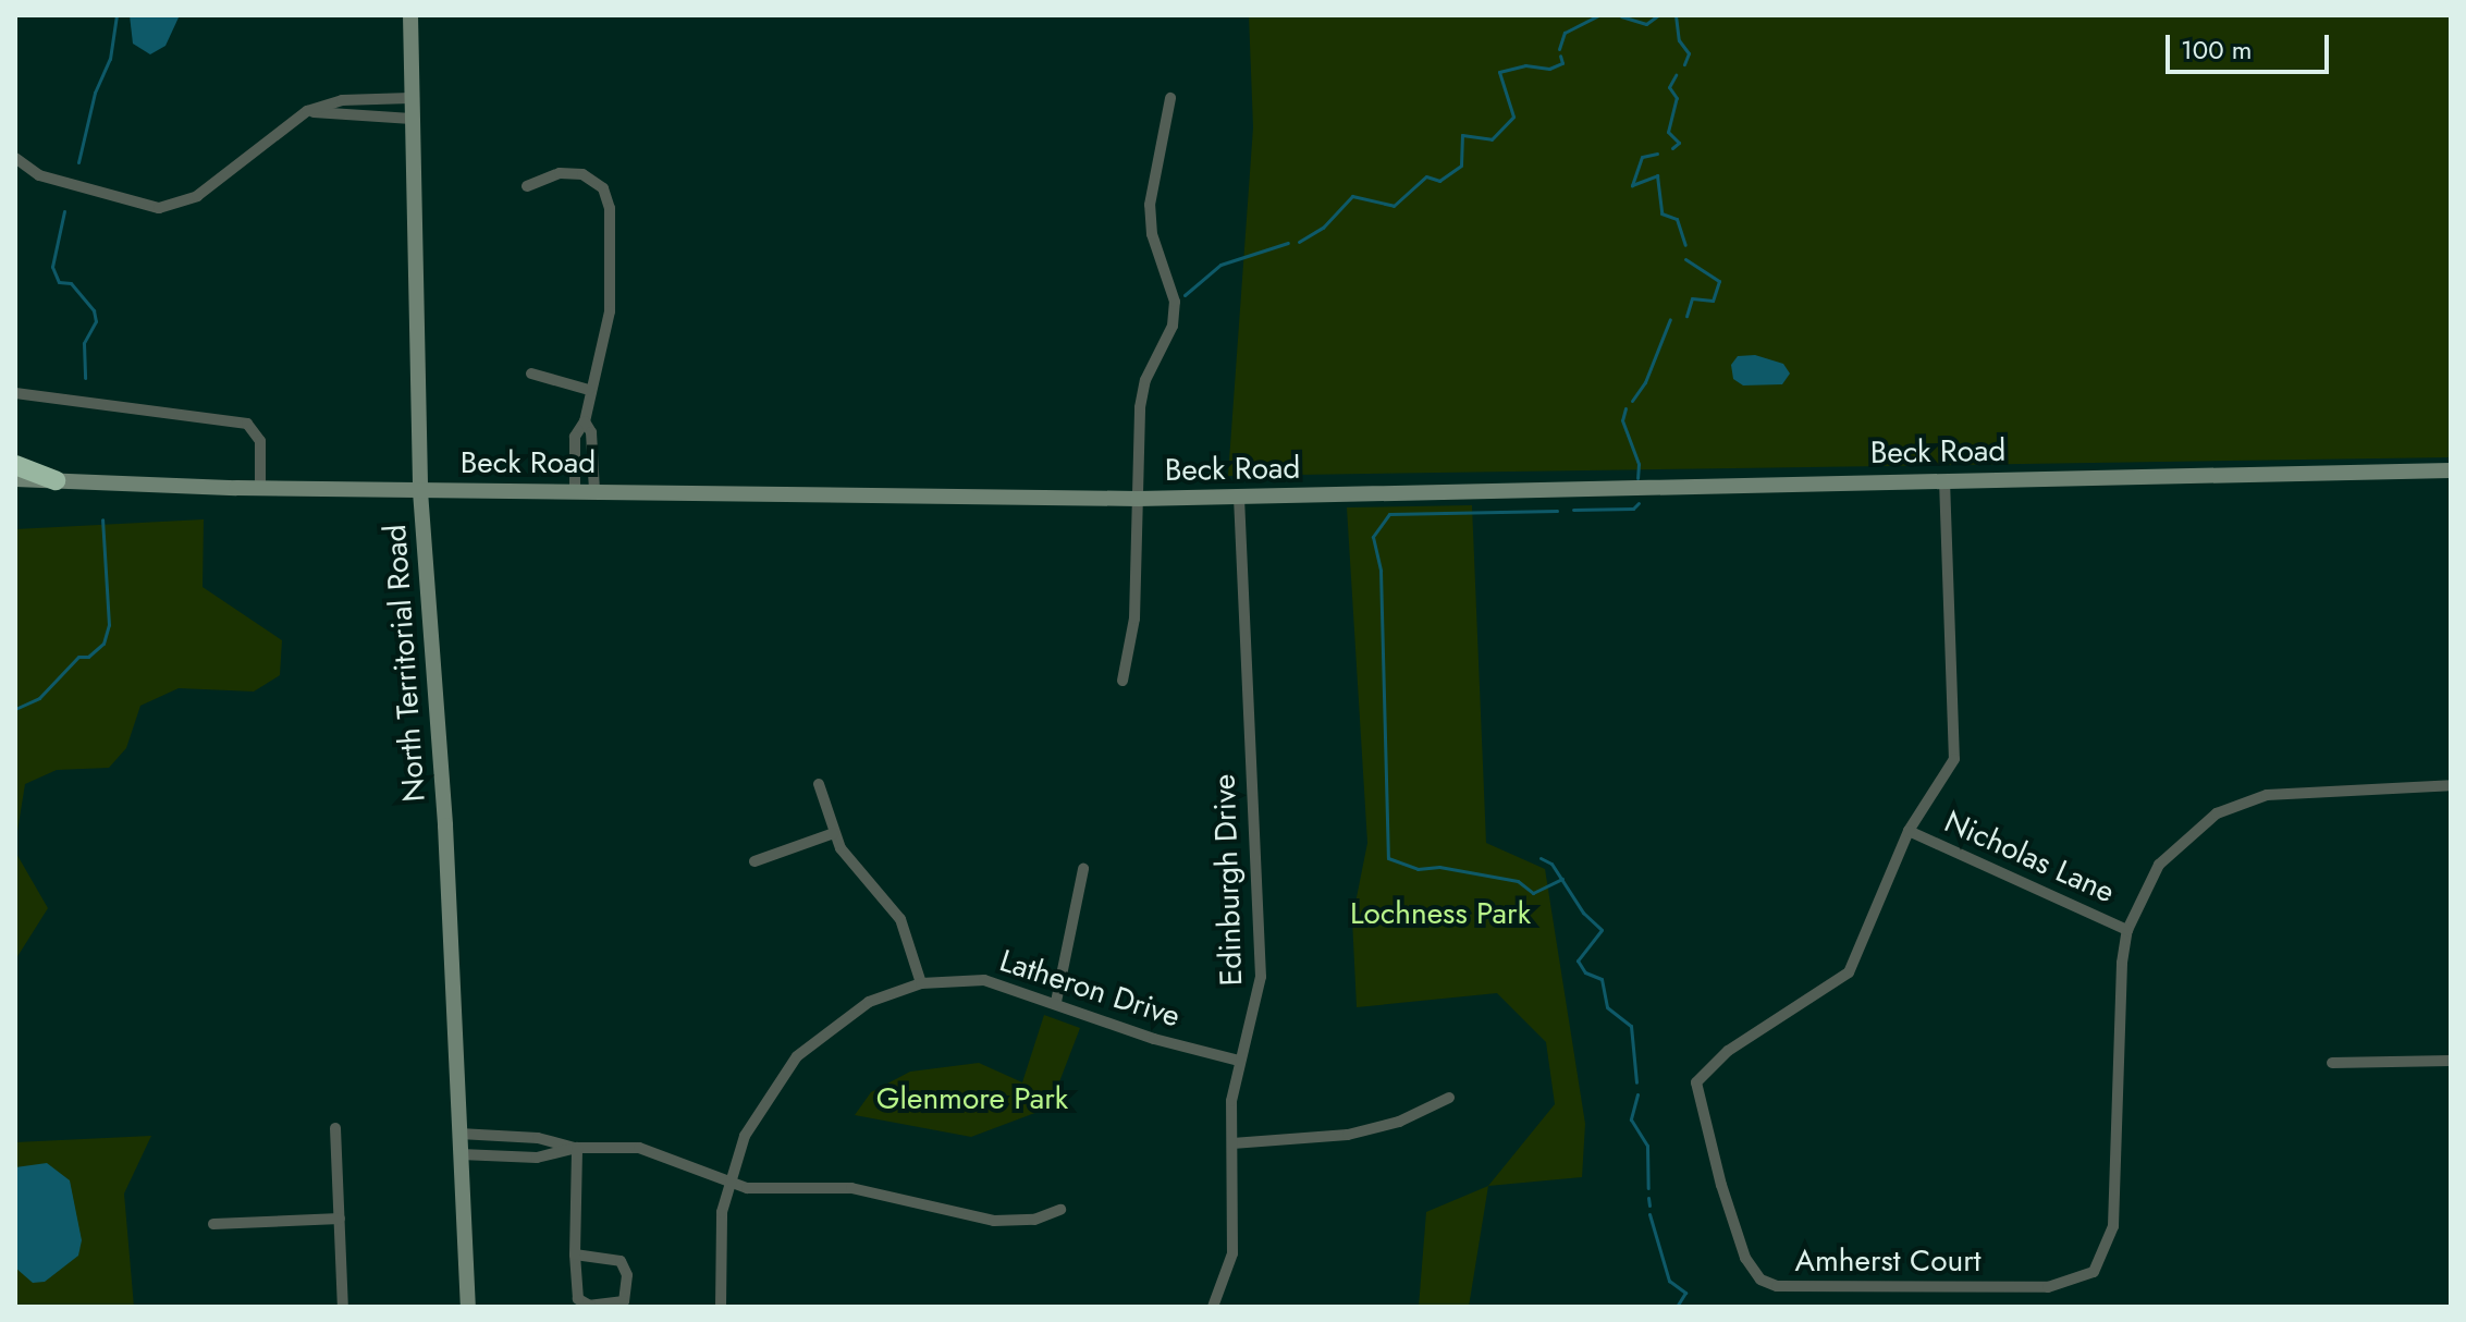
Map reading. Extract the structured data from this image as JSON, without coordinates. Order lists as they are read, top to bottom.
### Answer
{
  "streets": {
    "main road": ["Beck Road", "North Territorial Road"],
    "street": [
      "Nicholas Lane",
      "Edinburgh Drive",
      "Latheron Drive",
      "Amherst Court"
    ]
  },
  "crossings": [
    ["Beck Road", "North Territorial Road"],
    ["Beck Road", "Edinburgh Drive"],
    ["Beck Road", "Amherst Court"],
    ["Nicholas Lane", "Amherst Court"],
    ["Edinburgh Drive", "Latheron Drive"]
  ],
  "parks": ["Lochness Park", "Glenmore Park"],
  "scale_bar": "100 m"
}
